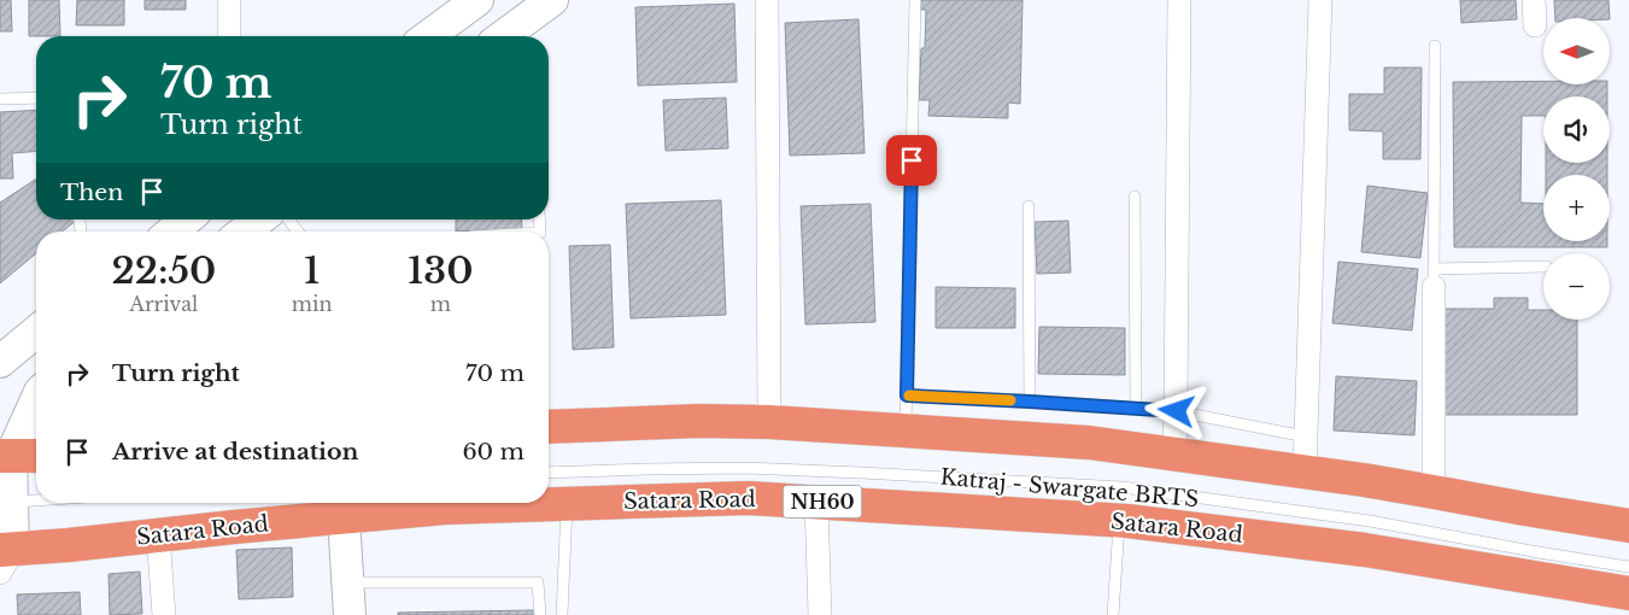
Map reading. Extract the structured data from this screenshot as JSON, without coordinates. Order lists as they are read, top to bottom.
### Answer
{
  "streets": {
    "highway": ["Satara Road", "NH60"],
    "lane": ["Katraj - Swargate BRTS"]
  },
  "north": "left",
  "page": {
    "map_buttons": ["+", "−"],
    "turn": ["70 m", "Turn right"],
    "then": "Then",
    "eta": [
      "22:50",
      "Arrival",
      "1",
      "min",
      "130",
      "m"
    ],
    "list": [
      {
        "name": "Turn right",
        "value": "70 m"
      },
      {
        "name": "Arrive at destination",
        "value": "60 m"
      }
    ]
  }
}
